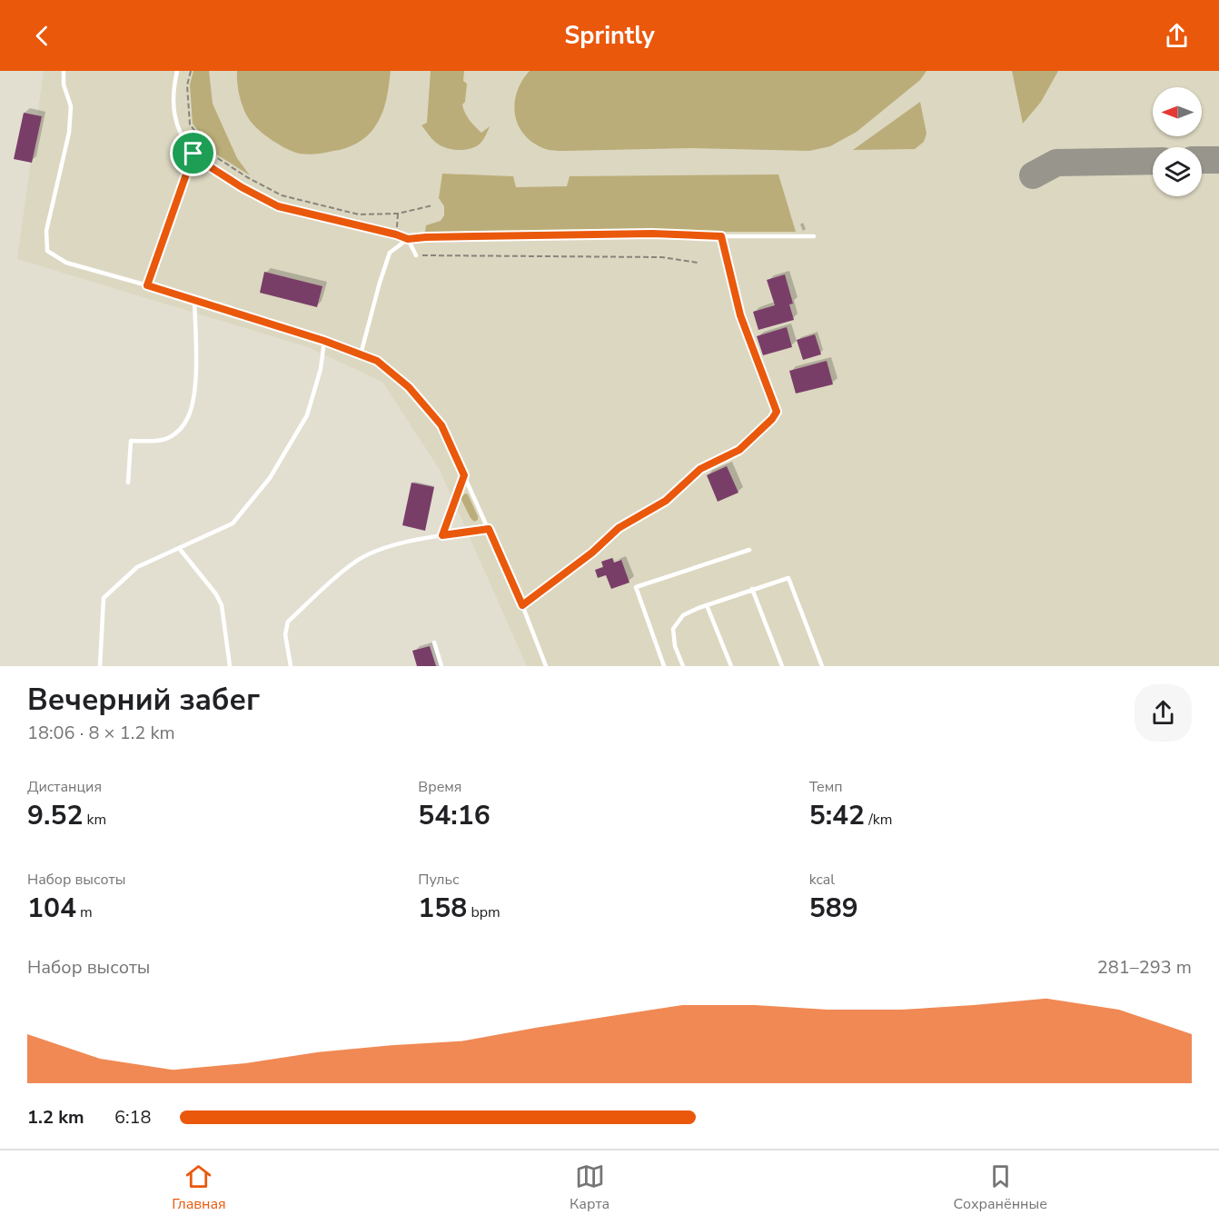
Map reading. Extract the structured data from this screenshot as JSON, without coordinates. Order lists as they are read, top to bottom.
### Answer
{
  "north": "left",
  "page": {
    "header": "Sprintly",
    "heading": ["Вечерний забег", "18:06 · 8 × 1.2 km"],
    "stats": [
      ["Дистанция", "9.52 km"],
      ["Время", "54:16"],
      ["Темп", "5:42 /km"],
      ["Набор высоты", "104 m"],
      ["Пульс", "158 bpm"],
      ["kcal", "589"]
    ],
    "chart": ["Набор высоты", "281–293 m"],
    "list": [
      {
        "name": "1.2 km",
        "note": "6:18"
      }
    ],
    "tabs": ["Главная", "Карта", "Сохранённые"]
  }
}
